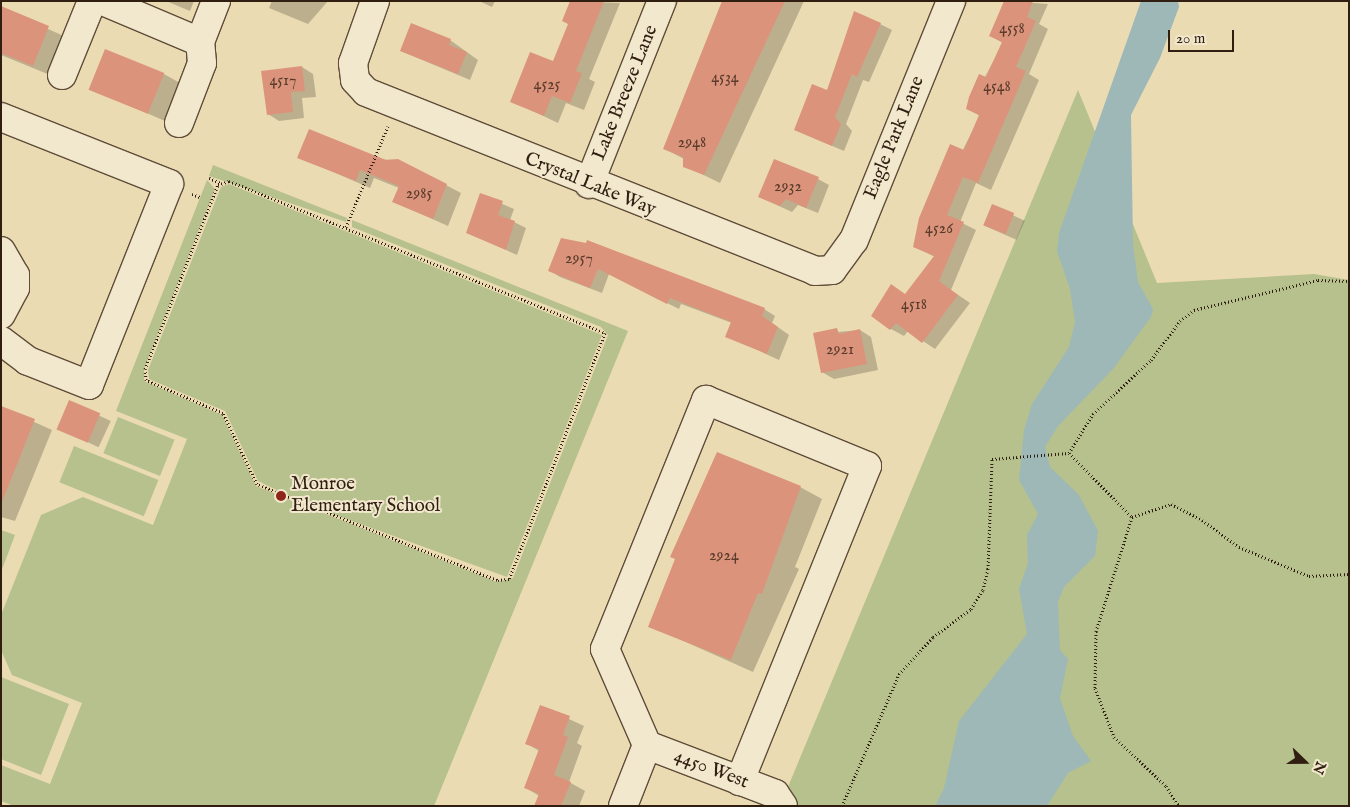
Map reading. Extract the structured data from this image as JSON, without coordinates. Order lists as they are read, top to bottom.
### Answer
{
  "streets": {
    "street": [
      "Lake Breeze Lane",
      "Eagle Park Lane",
      "Crystal Lake Way",
      "4450 West"
    ]
  },
  "crossings": [
    ["Lake Breeze Lane", "Crystal Lake Way"],
    ["Eagle Park Lane", "Crystal Lake Way"]
  ],
  "places": ["Monroe Elementary School"],
  "house_numbers": [
    "4558",
    "4534",
    "4517",
    "4525",
    "4548",
    "2948",
    "2932",
    "2985",
    "4526",
    "2957",
    "4518",
    "2921",
    "2924"
  ],
  "scale_bar": "20 m",
  "north": "right"
}
